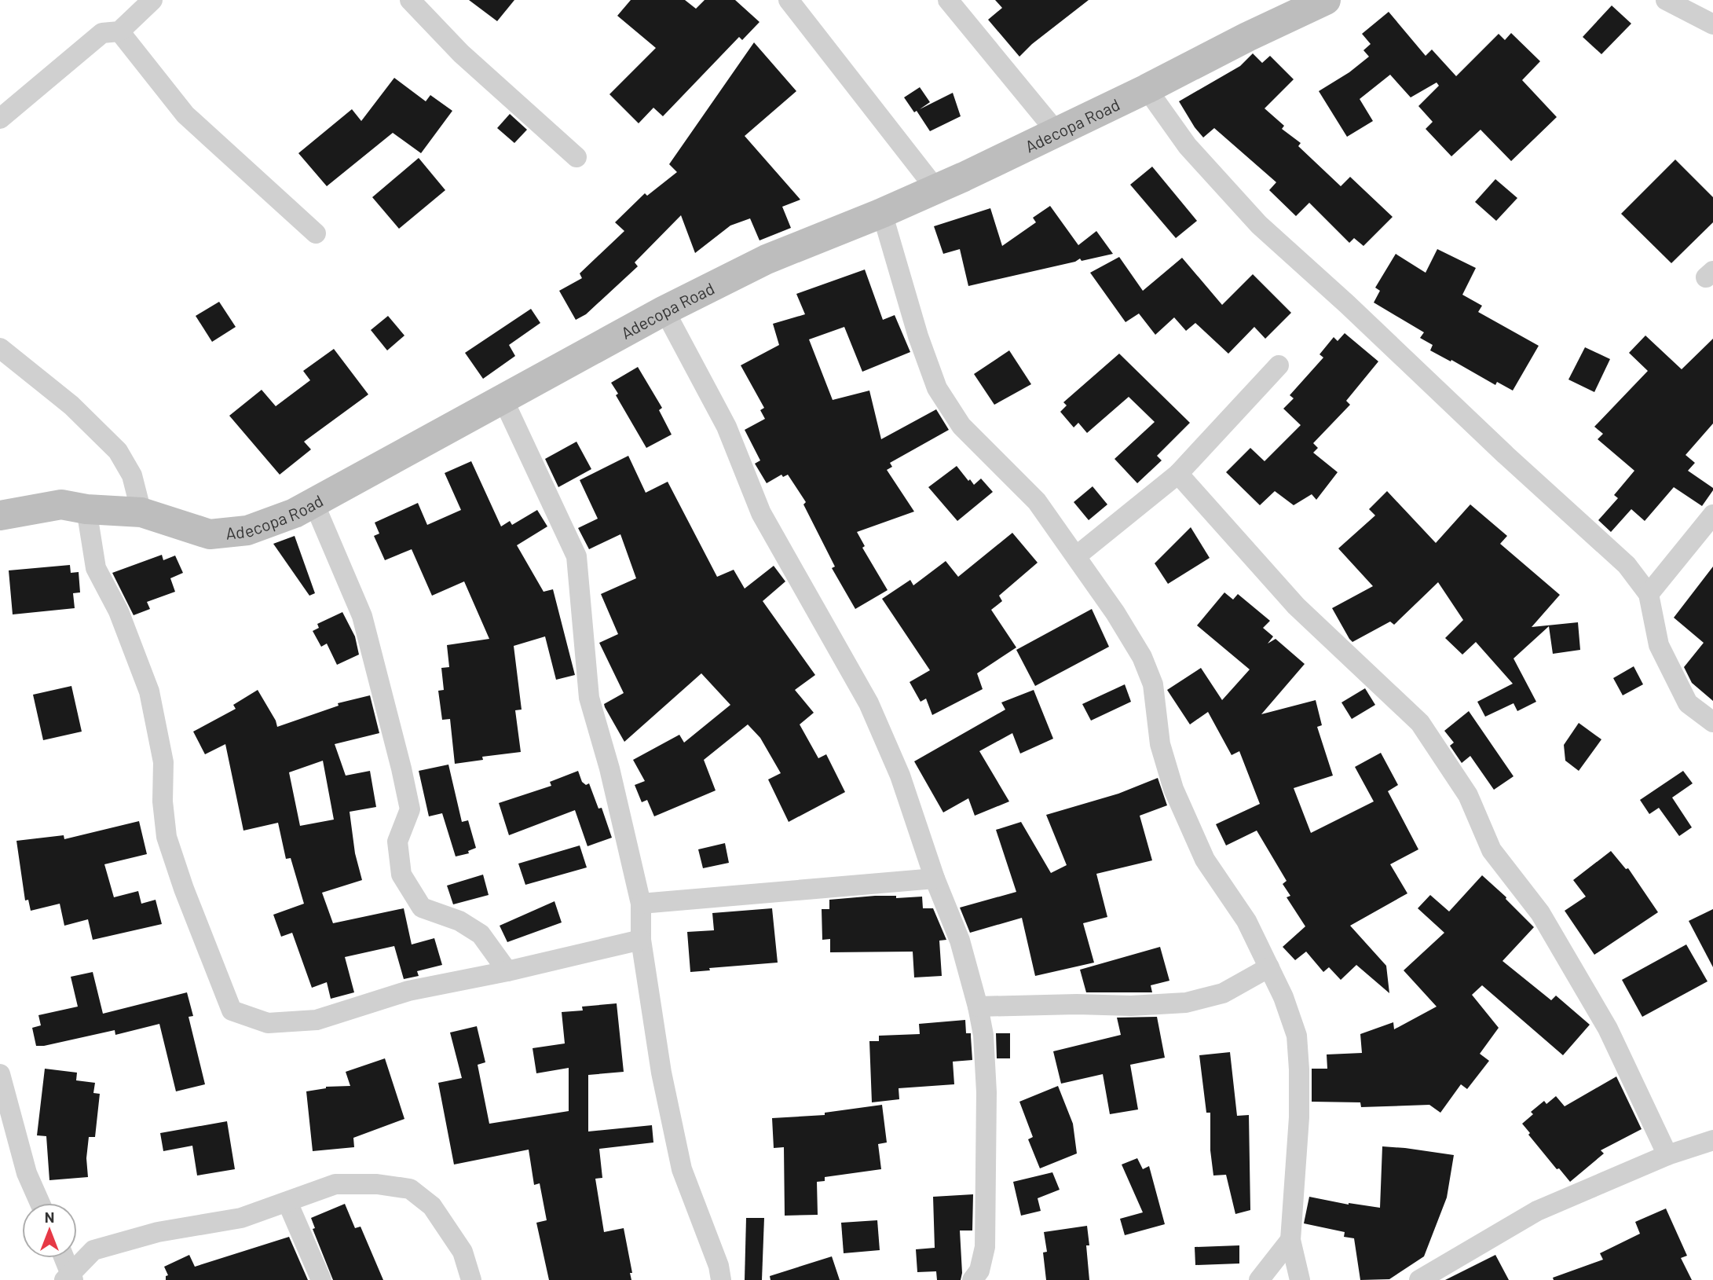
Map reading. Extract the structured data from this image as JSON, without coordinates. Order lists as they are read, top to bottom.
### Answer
{
  "streets": {
    "street": ["Adecopa Road"]
  },
  "north": "top"
}
